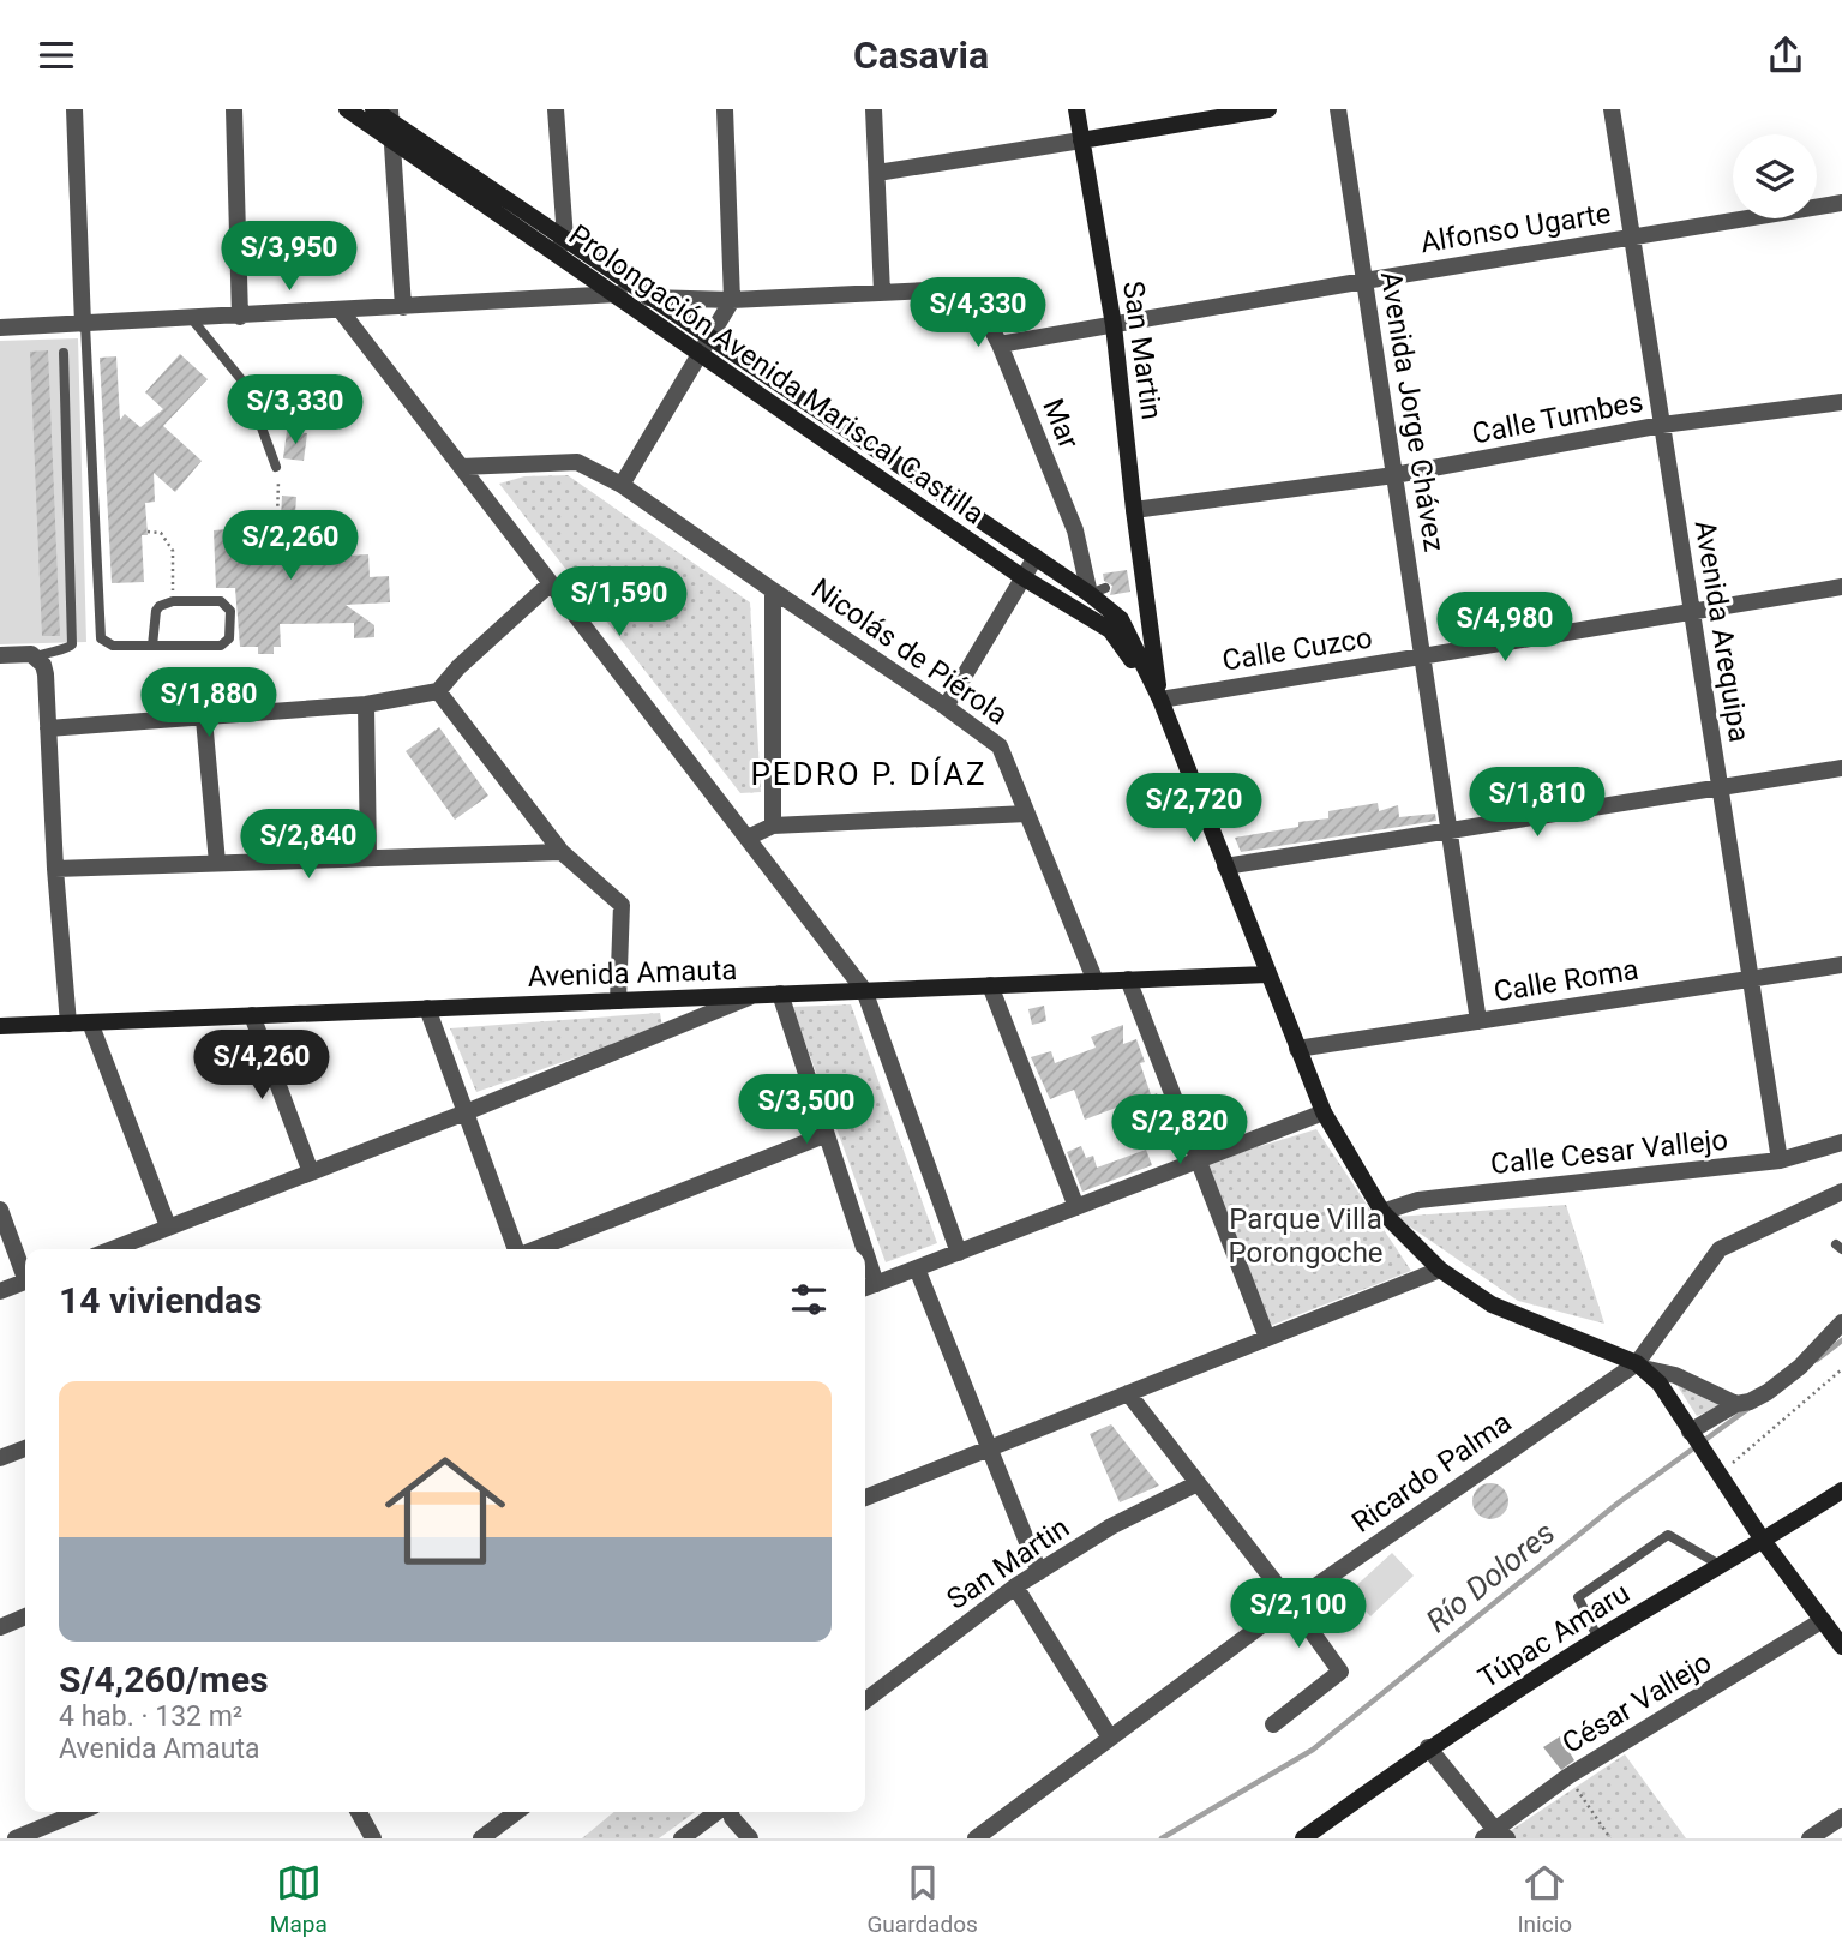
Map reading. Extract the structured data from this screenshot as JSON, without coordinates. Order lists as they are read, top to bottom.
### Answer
{
  "streets": {
    "main road": [
      "San Martin",
      "Prolongación Avenida Mariscal Castilla",
      "Avenida Amauta",
      "Túpac Amaru"
    ],
    "street": [
      "Alfonso Ugarte",
      "Avenida Jorge Chávez",
      "Calle Tumbes",
      "Mar",
      "Avenida Arequipa",
      "Calle Cuzco",
      "Nicolás de Piérola",
      "Calle Roma",
      "Calle Cesar Vallejo",
      "Ricardo Palma",
      "César Vallejo"
    ]
  },
  "crossings": [
    ["Alfonso Ugarte", "San Martin"],
    ["Alfonso Ugarte", "Avenida Jorge Chávez"],
    ["Alfonso Ugarte", "Mar"],
    ["Alfonso Ugarte", "Avenida Arequipa"],
    ["San Martin", "Prolongación Avenida Mariscal Castilla"],
    ["San Martin", "Calle Tumbes"],
    ["San Martin", "Calle Cuzco"],
    ["Prolongación Avenida Mariscal Castilla", "Mar"],
    ["Prolongación Avenida Mariscal Castilla", "Calle Cuzco"],
    ["Prolongación Avenida Mariscal Castilla", "Avenida Amauta"],
    ["Prolongación Avenida Mariscal Castilla", "Calle Roma"],
    ["Prolongación Avenida Mariscal Castilla", "Calle Cesar Vallejo"],
    ["Prolongación Avenida Mariscal Castilla", "Ricardo Palma"],
    ["Prolongación Avenida Mariscal Castilla", "Túpac Amaru"],
    ["Prolongación Avenida Mariscal Castilla", "César Vallejo"],
    ["Avenida Jorge Chávez", "Calle Tumbes"],
    ["Avenida Jorge Chávez", "Calle Cuzco"],
    ["Avenida Jorge Chávez", "Calle Roma"],
    ["Calle Tumbes", "Avenida Arequipa"],
    ["Avenida Arequipa", "Calle Cuzco"],
    ["Avenida Arequipa", "Calle Roma"],
    ["Avenida Arequipa", "Calle Cesar Vallejo"],
    ["Nicolás de Piérola", "Avenida Amauta"]
  ],
  "districts": ["PEDRO P. DÍAZ"],
  "water": ["Río Dolores"],
  "parks": ["Parque Villa Porongoche"],
  "page": {
    "header": "Casavia",
    "price": [
      "S/3,950",
      "S/4,330",
      "S/3,330",
      "S/2,260",
      "S/1,590",
      "S/4,980",
      "S/1,880",
      "S/1,810",
      "S/2,720",
      "S/2,840",
      "S/4,260",
      "S/3,500",
      "S/2,820",
      "S/2,100"
    ],
    "heading": "14 viviendas",
    "list": [
      {
        "name": "S/4,260/mes",
        "note": "4 hab. · 132 m² · Avenida Amauta"
      }
    ],
    "tabs": ["Mapa", "Guardados", "Inicio"]
  }
}
